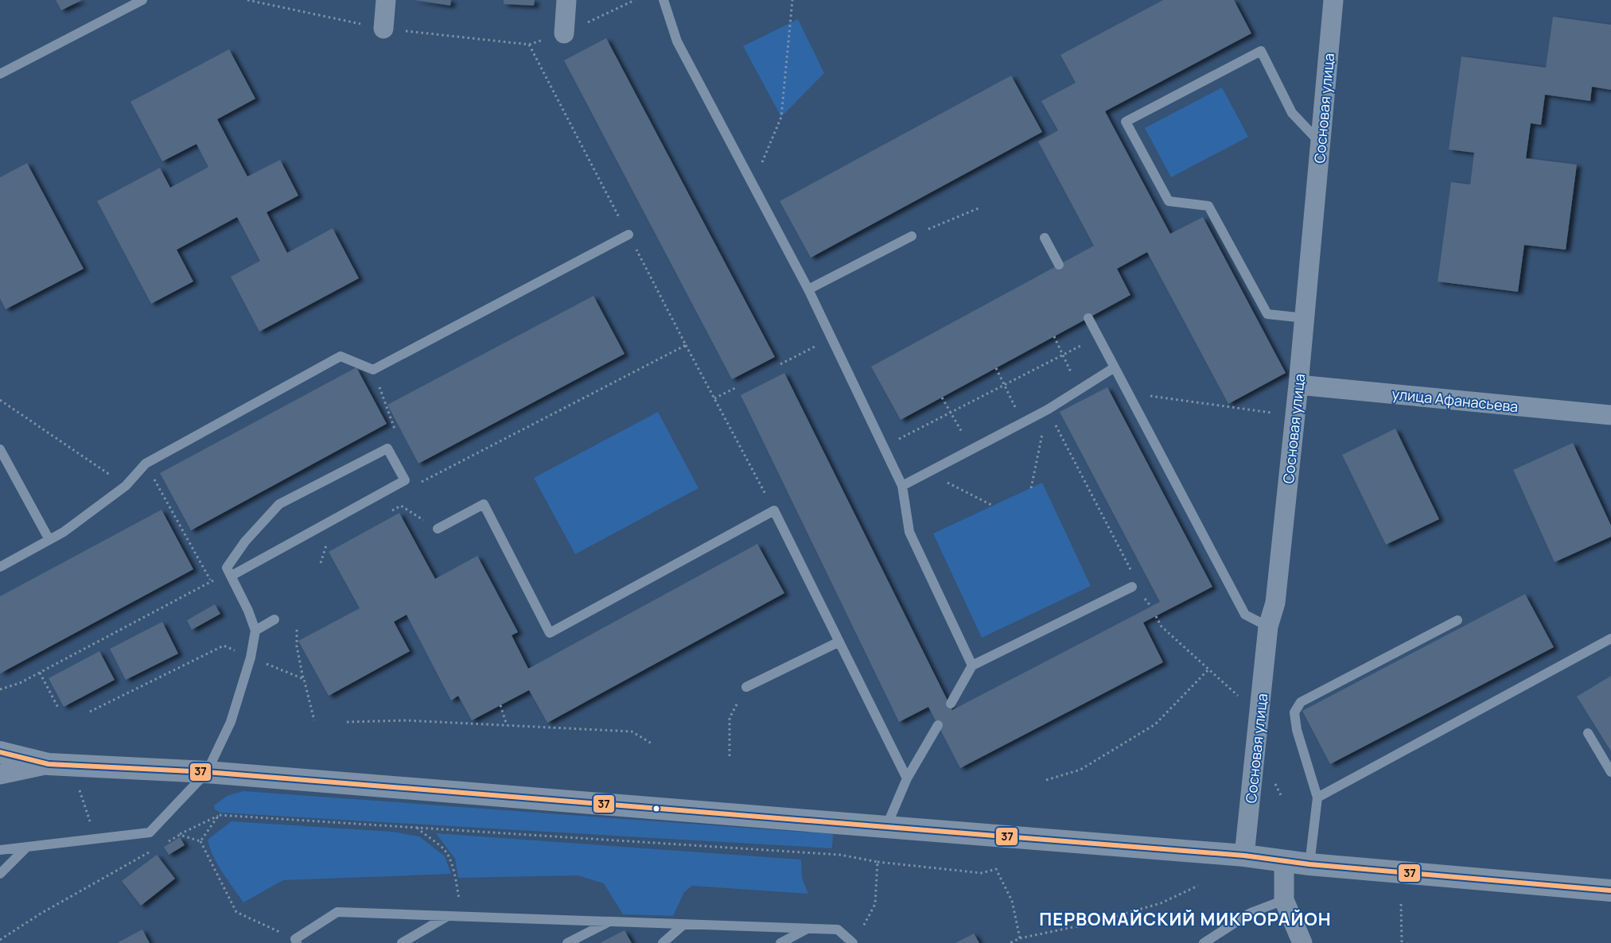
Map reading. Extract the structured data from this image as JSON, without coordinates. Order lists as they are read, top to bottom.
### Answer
{
  "streets": {
    "street": ["Сосновая улица", "улица Афанасьева"]
  },
  "crossings": [
    ["Сосновая улица", "улица Афанасьева"]
  ],
  "districts": ["ПЕРВОМАЙСКИЙ МИКРОРАЙОН"],
  "lines": ["transit line 37"]
}
